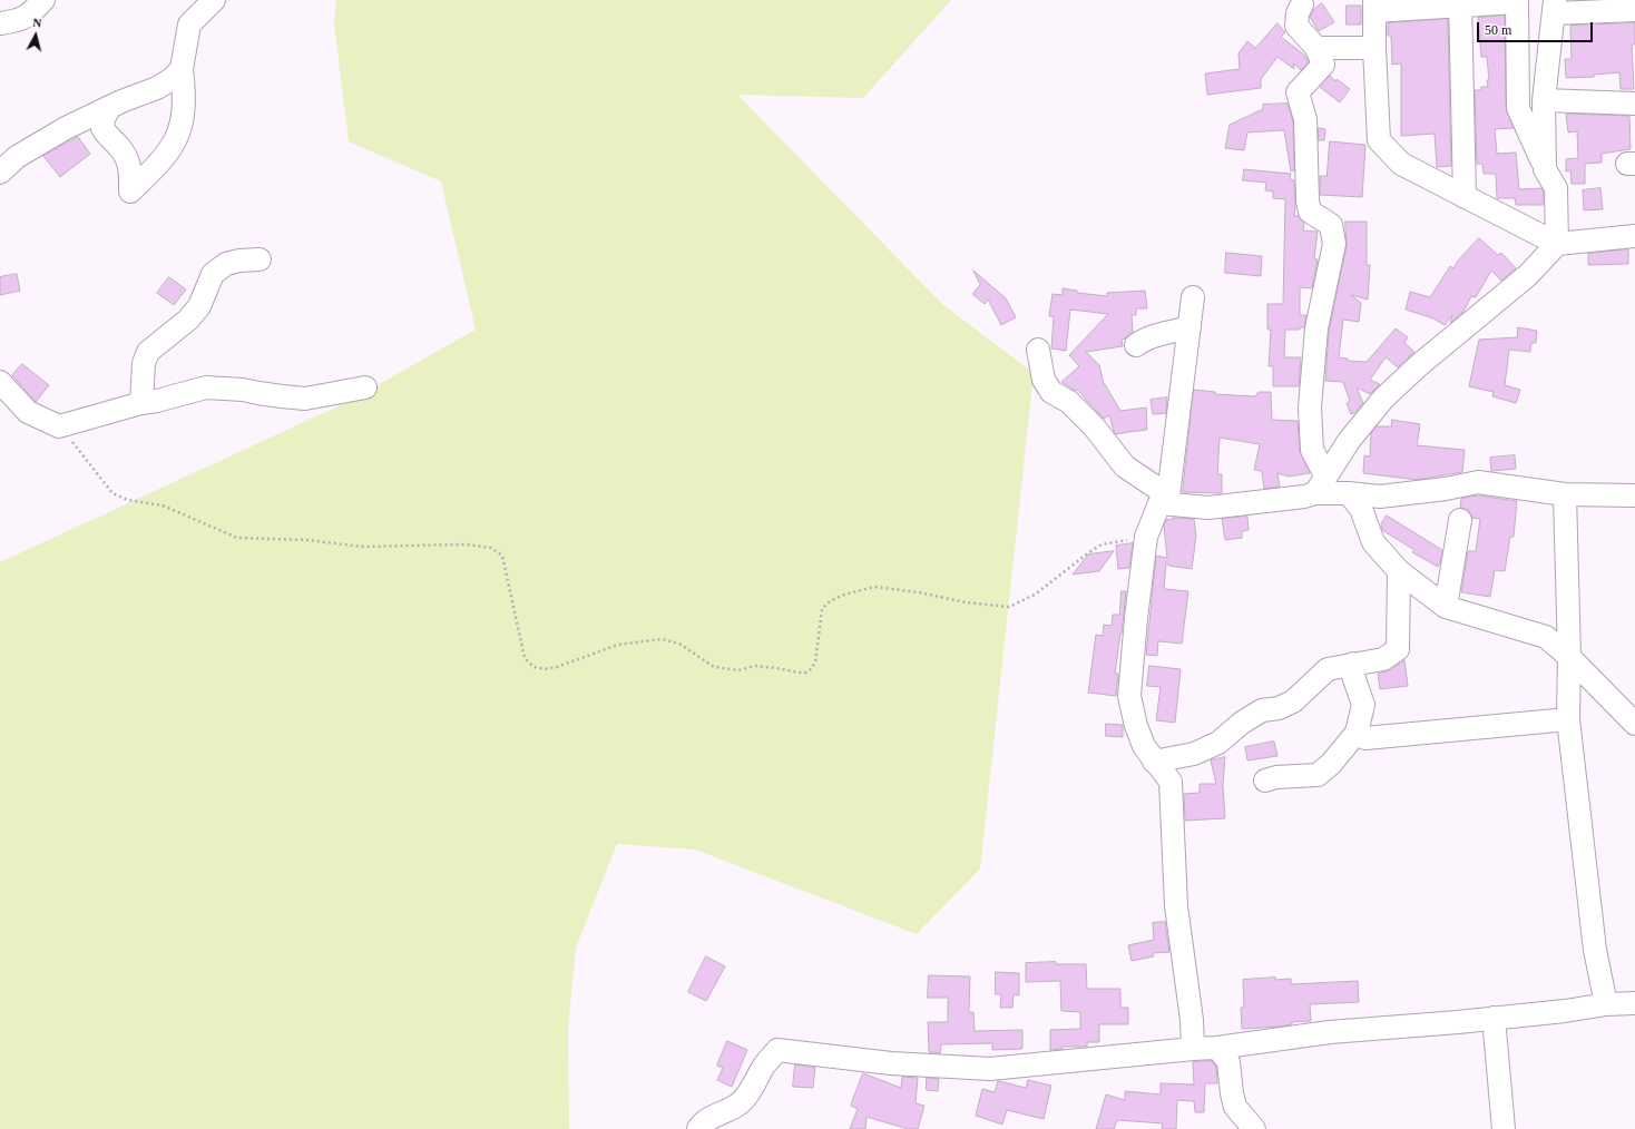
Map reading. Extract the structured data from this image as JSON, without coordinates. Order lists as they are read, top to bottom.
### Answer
{
  "scale_bar": "50 m",
  "north": "top"
}
